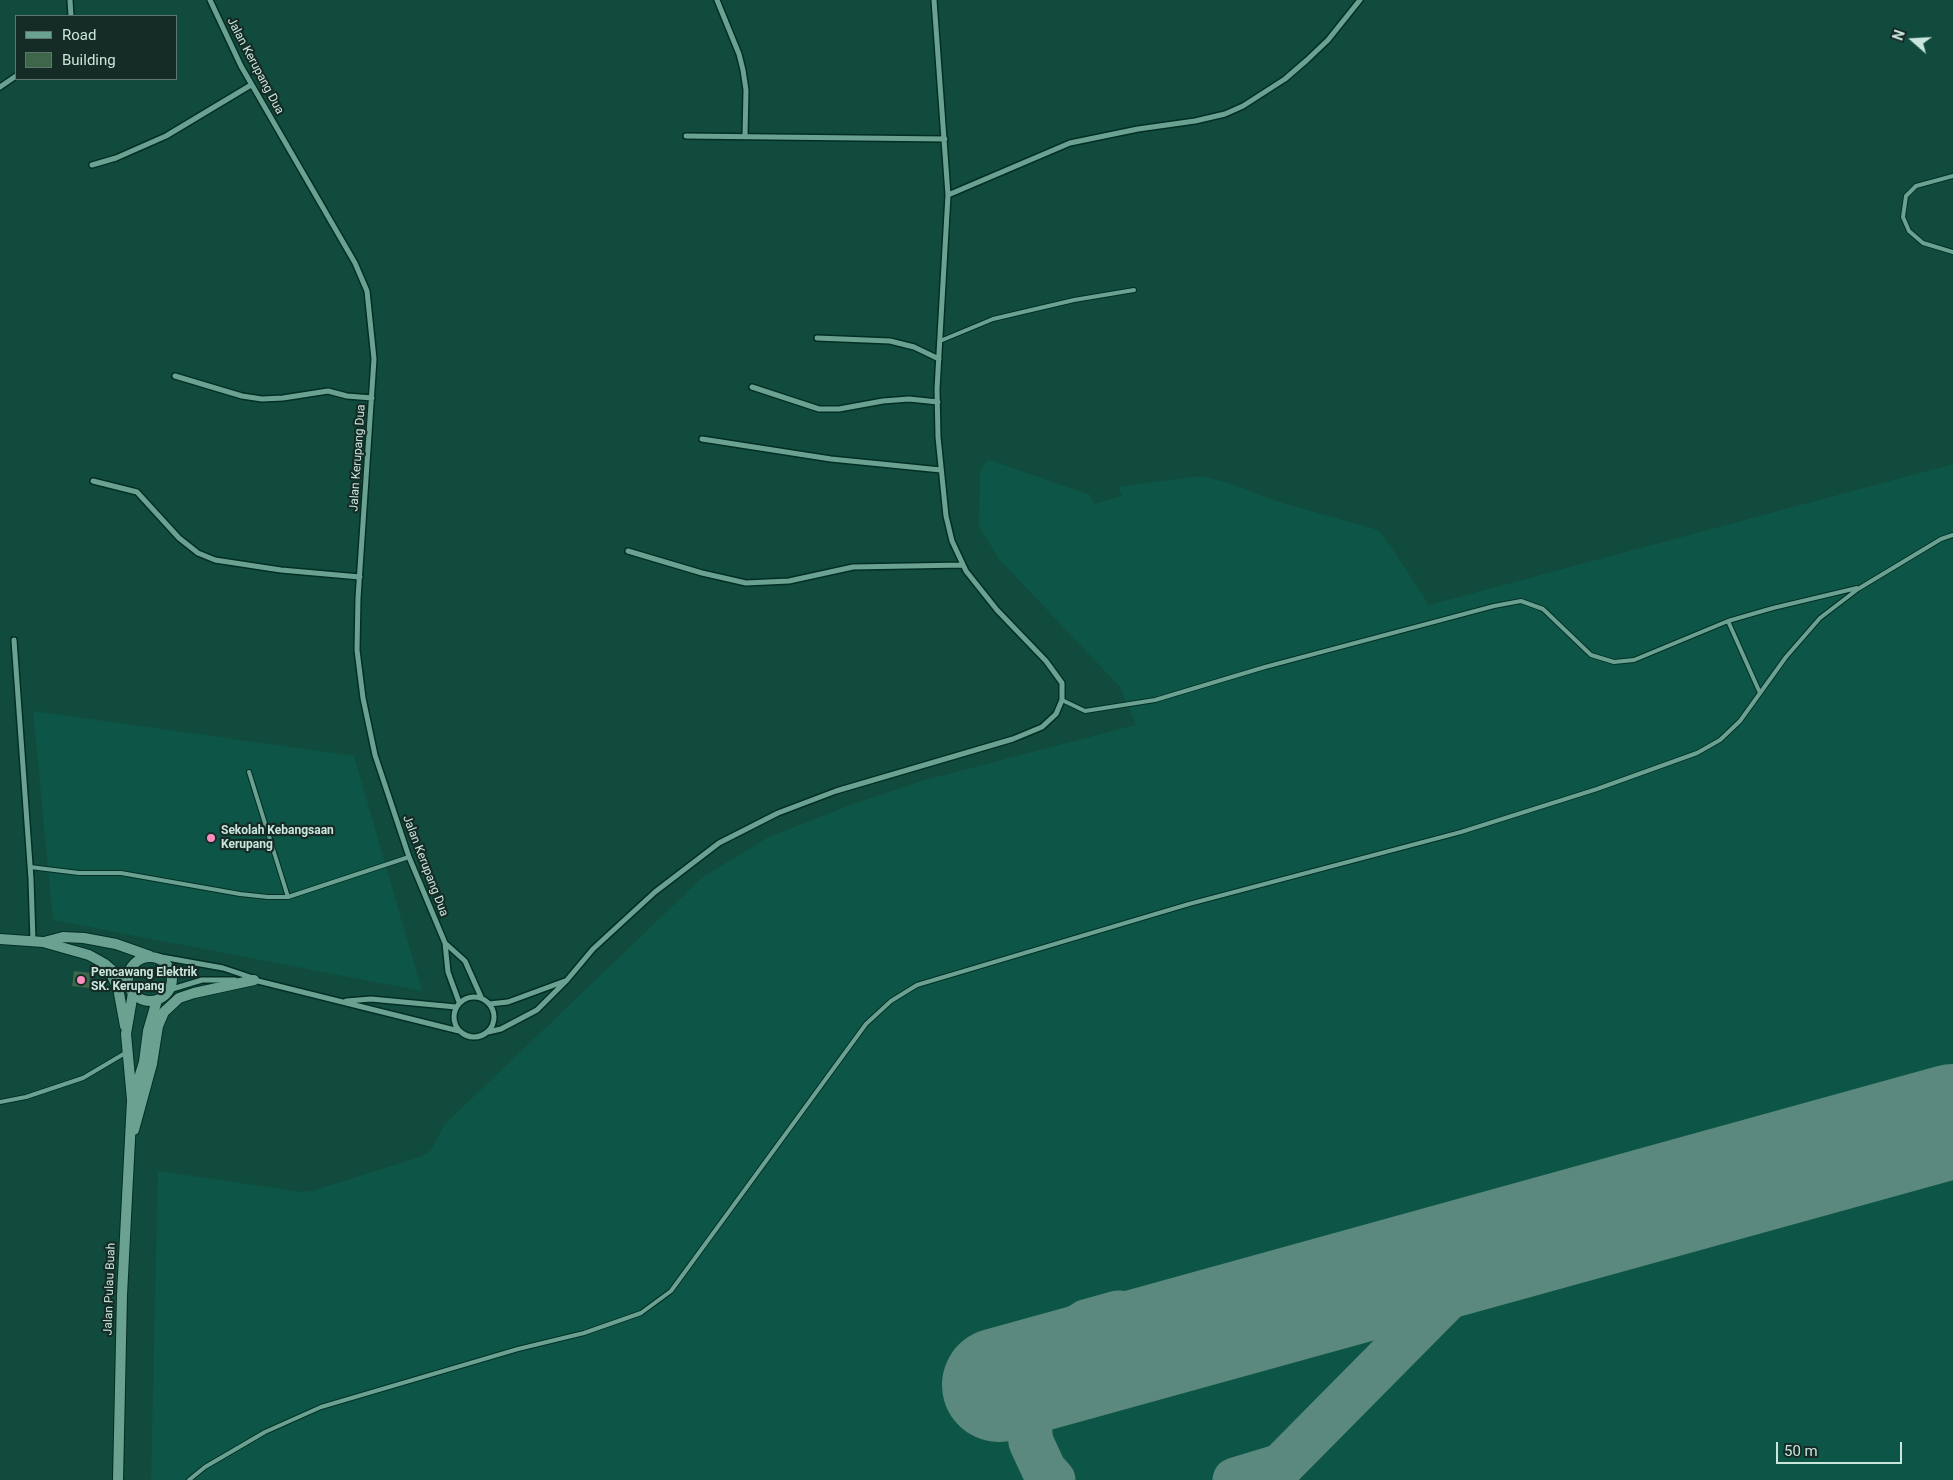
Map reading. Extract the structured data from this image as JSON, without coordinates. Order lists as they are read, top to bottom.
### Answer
{
  "streets": {
    "main road": ["Jalan Pulau Buah"],
    "street": ["Jalan Kerupang Dua"]
  },
  "places": ["Sekolah Kebangsaan Kerupang", "Pencawang Elektrik SK. Kerupang"],
  "legend": ["Road", "Building"],
  "scale_bar": "50 m",
  "north": "left"
}
